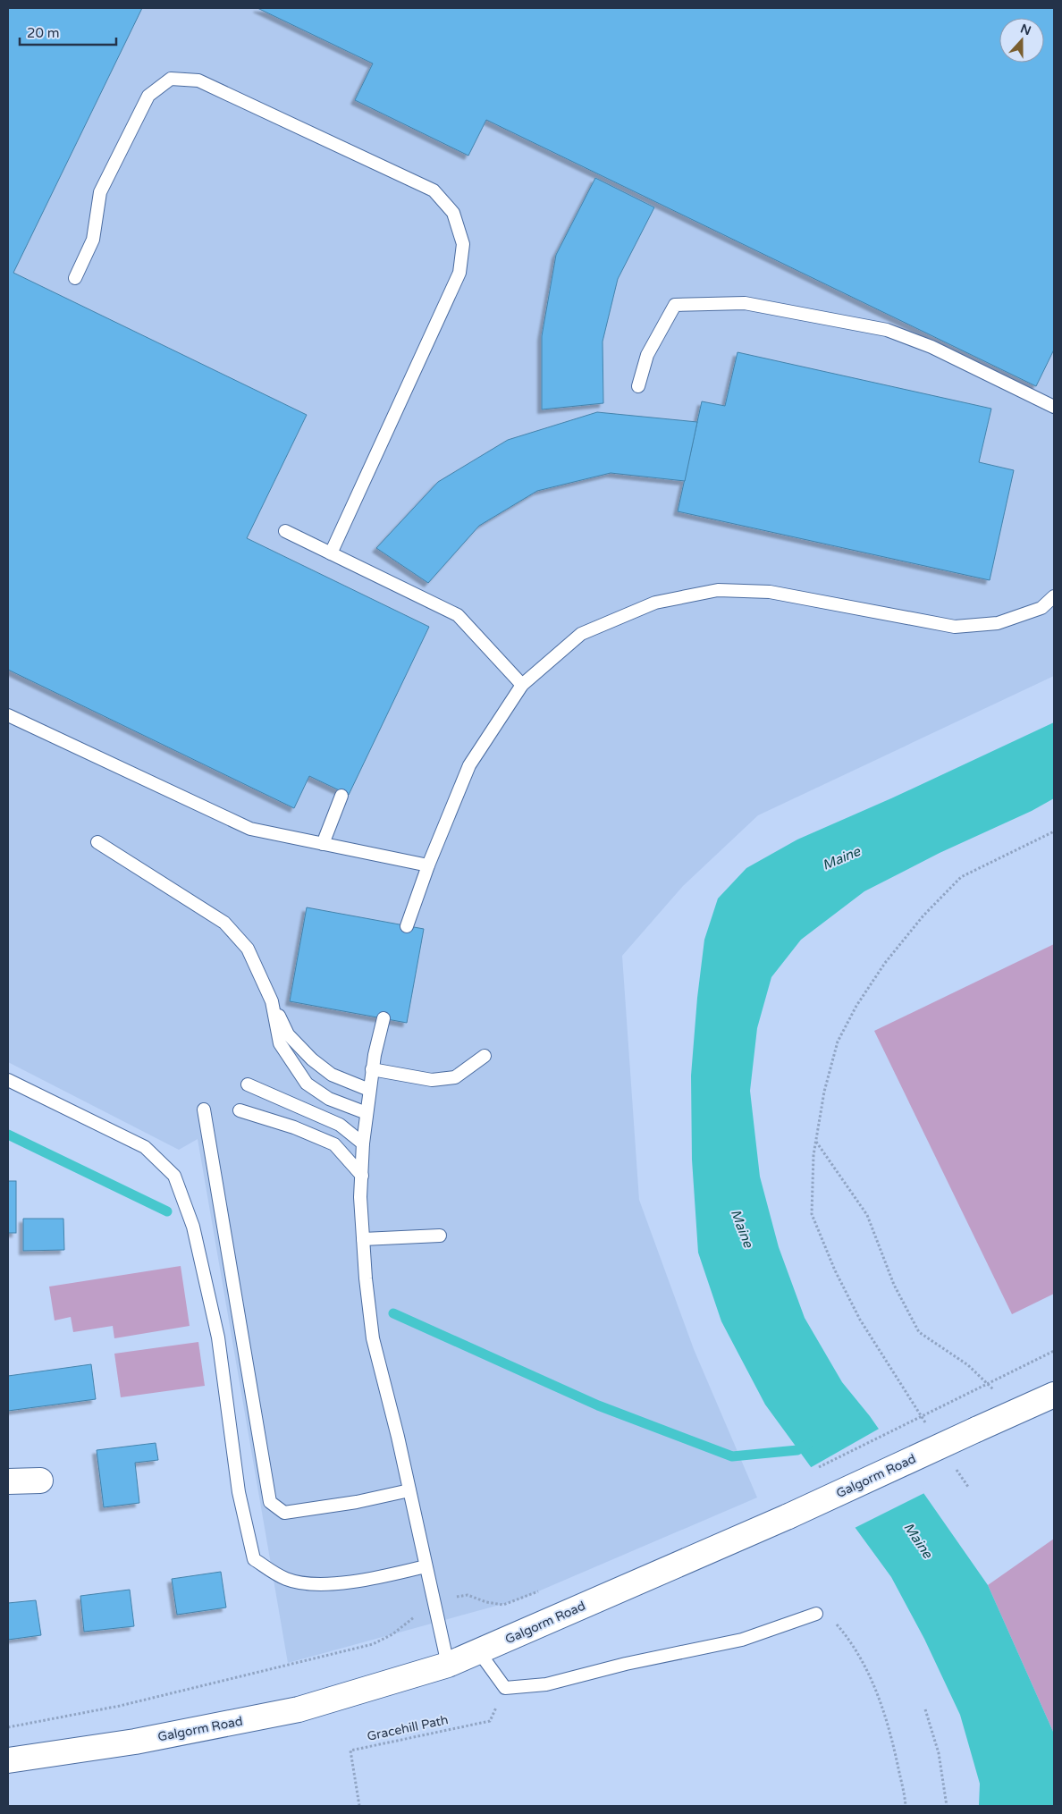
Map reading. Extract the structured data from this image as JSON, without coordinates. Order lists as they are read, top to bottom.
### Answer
{
  "streets": {
    "main road": ["Galgorm Road"],
    "path": ["Gracehill Path"]
  },
  "water": ["Maine"],
  "scale_bar": "20 m",
  "north": "top"
}
